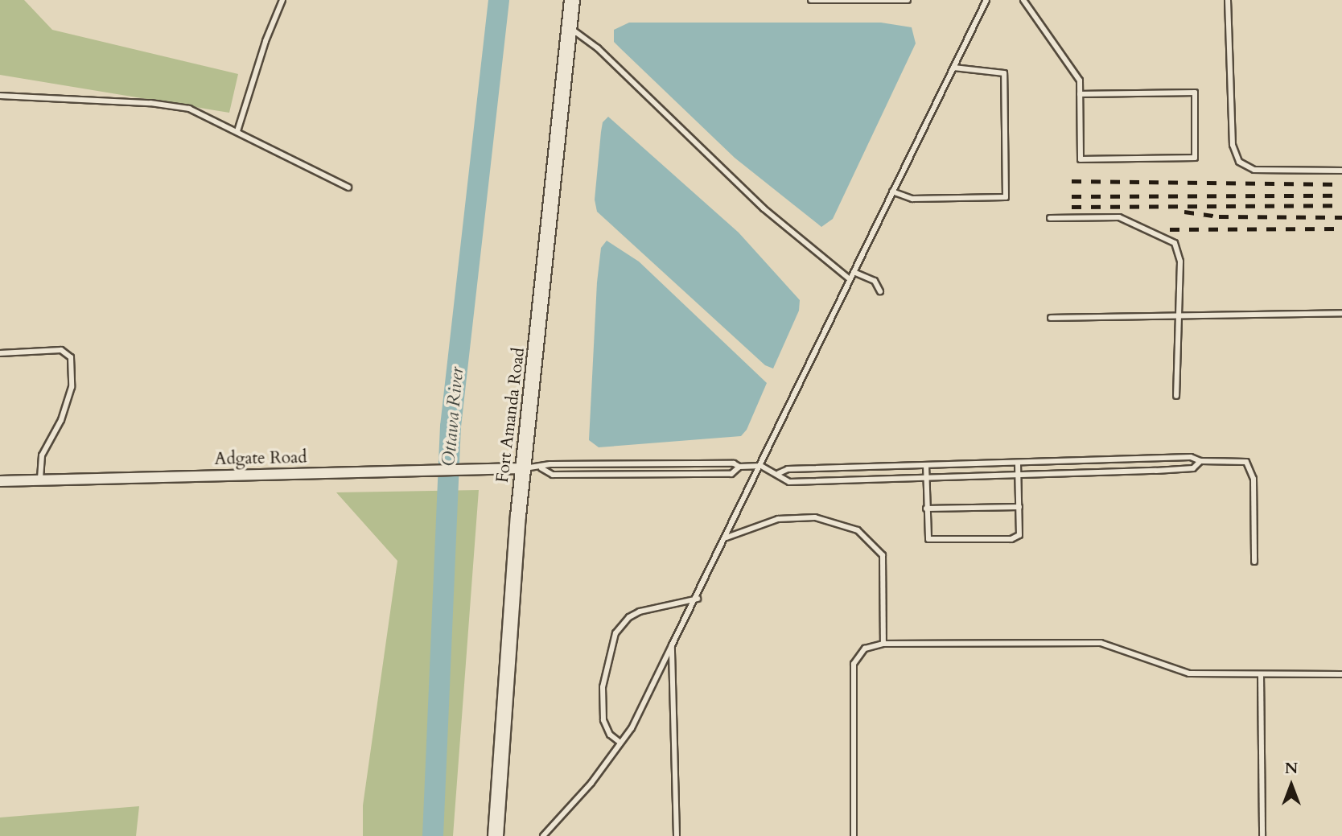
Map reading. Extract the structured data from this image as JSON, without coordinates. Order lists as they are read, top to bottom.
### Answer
{
  "streets": {
    "street": ["Fort Amanda Road", "Adgate Road"]
  },
  "crossings": [
    ["Fort Amanda Road", "Adgate Road"]
  ],
  "water": ["Ottawa River"],
  "north": "top"
}
